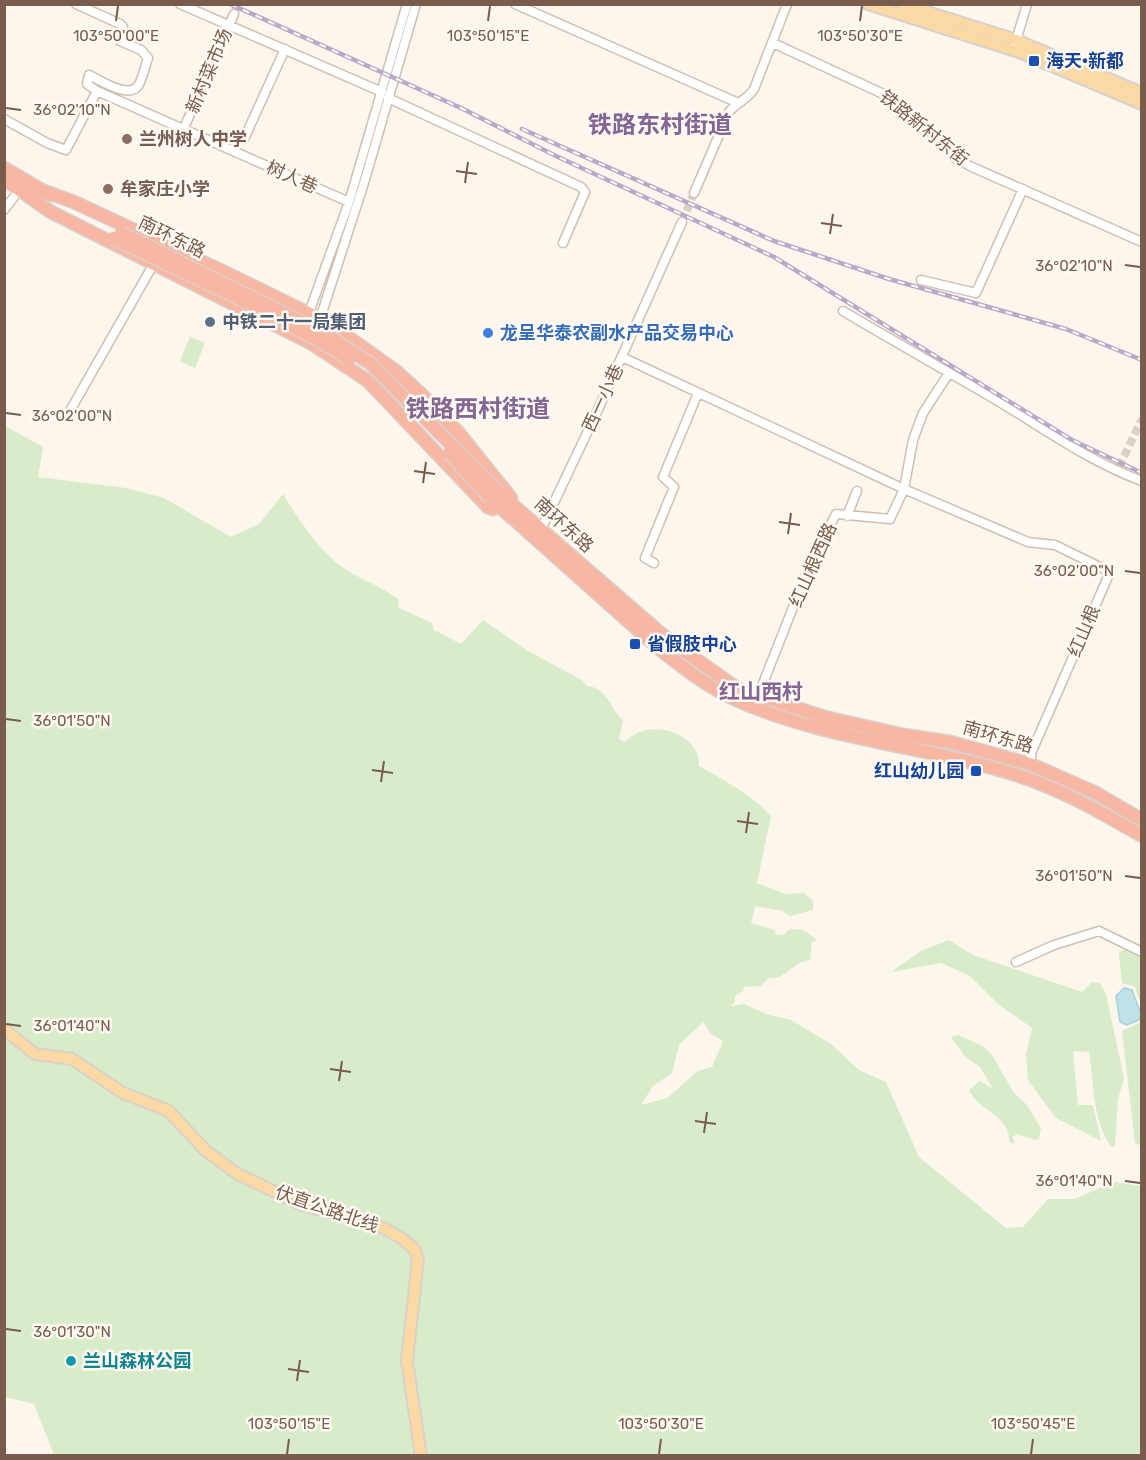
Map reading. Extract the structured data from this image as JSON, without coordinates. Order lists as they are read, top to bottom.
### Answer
{
  "streets": {
    "highway": ["南环东路"],
    "main road": ["伏直公路北线"],
    "street": [
      "新村菜市场",
      "铁路新村东街",
      "树人巷",
      "西一小巷",
      "红山根西路",
      "红山根"
    ]
  },
  "crossings": [
    ["新村菜市场", "树人巷"],
    ["南环东路", "西一小巷"],
    ["南环东路", "红山根西路"],
    ["南环东路", "红山根"],
    ["红山根西路", "红山根"]
  ],
  "districts": ["铁路东村街道", "铁路西村街道", "红山西村"],
  "places": {
    "transit": ["海天·新都", "省假肢中心", "红山幼儿园"],
    "other": [
      "兰州树人中学",
      "牟家庄小学",
      "中铁二十一局集团",
      "龙呈华泰农副水产品交易中心",
      "兰山森林公园"
    ]
  },
  "coordinates": [
    "103°50'00\"E",
    "103°50'15\"E",
    "103°50'30\"E",
    "36°02'10\"N",
    "36°02'00\"N",
    "36°01'50\"N",
    "36°01'40\"N",
    "36°01'30\"N",
    "103°50'45\"E"
  ]
}
